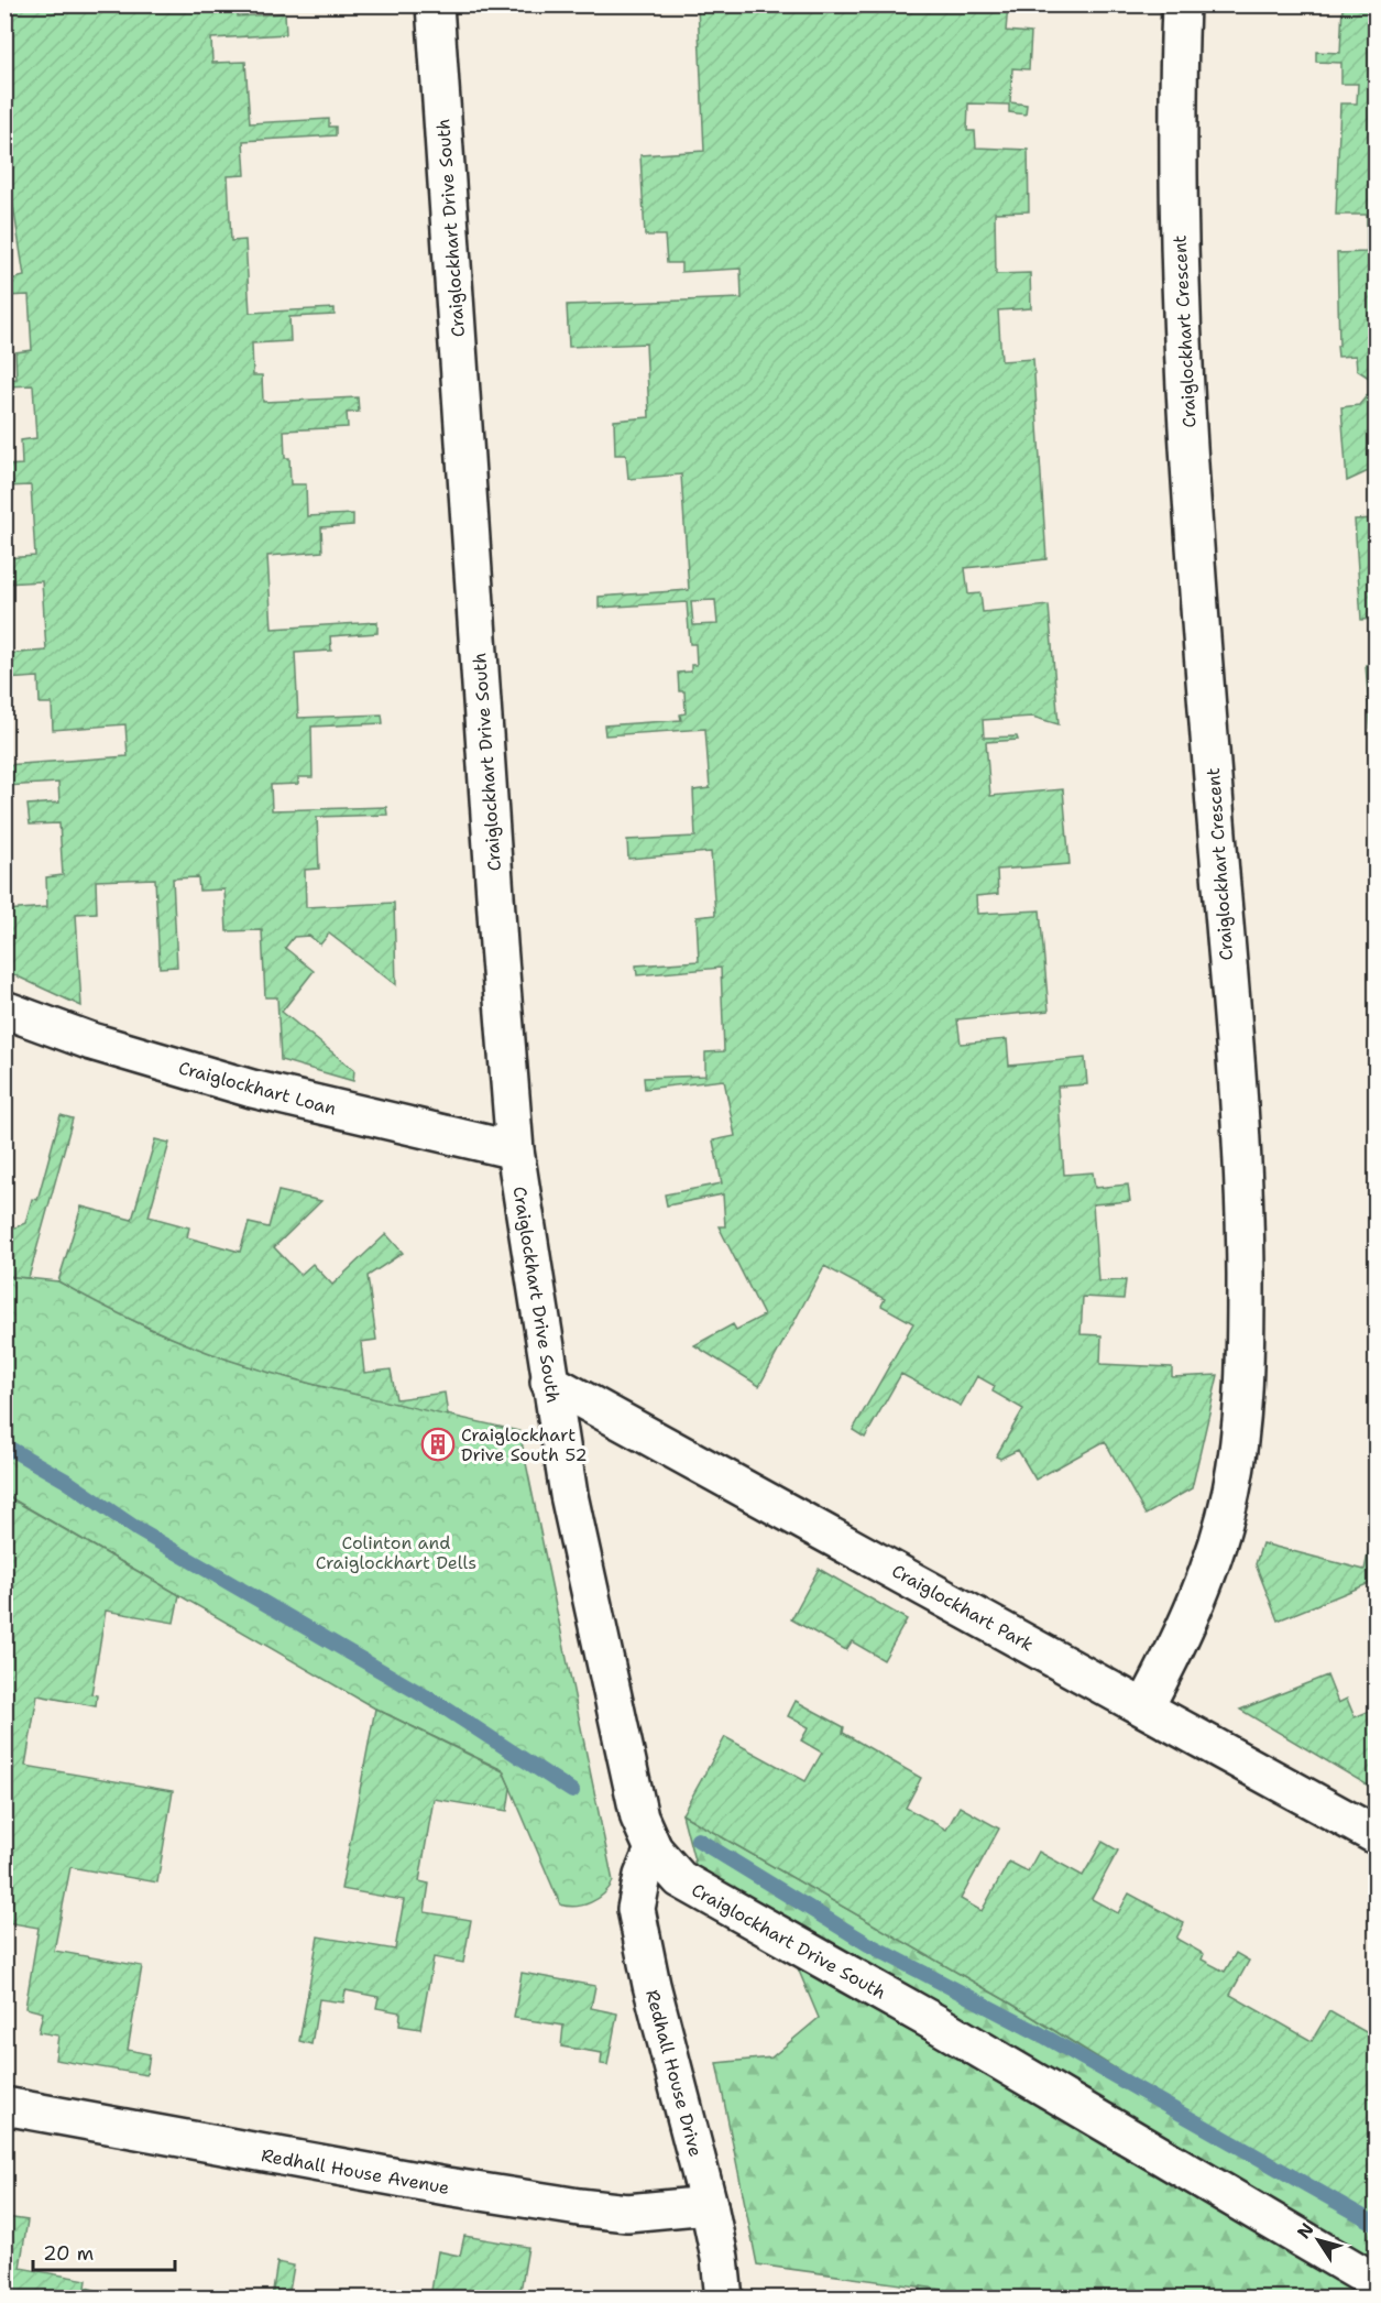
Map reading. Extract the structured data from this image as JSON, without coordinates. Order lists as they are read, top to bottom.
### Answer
{
  "streets": {
    "street": [
      "Craiglockhart Drive South",
      "Craiglockhart Crescent",
      "Craiglockhart Loan",
      "Craiglockhart Park",
      "Redhall House Drive",
      "Redhall House Avenue"
    ]
  },
  "crossings": [
    ["Craiglockhart Drive South", "Craiglockhart Loan"],
    ["Craiglockhart Drive South", "Craiglockhart Park"],
    ["Craiglockhart Drive South", "Redhall House Drive"],
    ["Craiglockhart Crescent", "Craiglockhart Park"],
    ["Redhall House Drive", "Redhall House Avenue"]
  ],
  "parks": ["Colinton and Craiglockhart Dells"],
  "places": {
    "building": ["Craiglockhart Drive South 52"]
  },
  "scale_bar": "20 m",
  "north": "top left"
}
